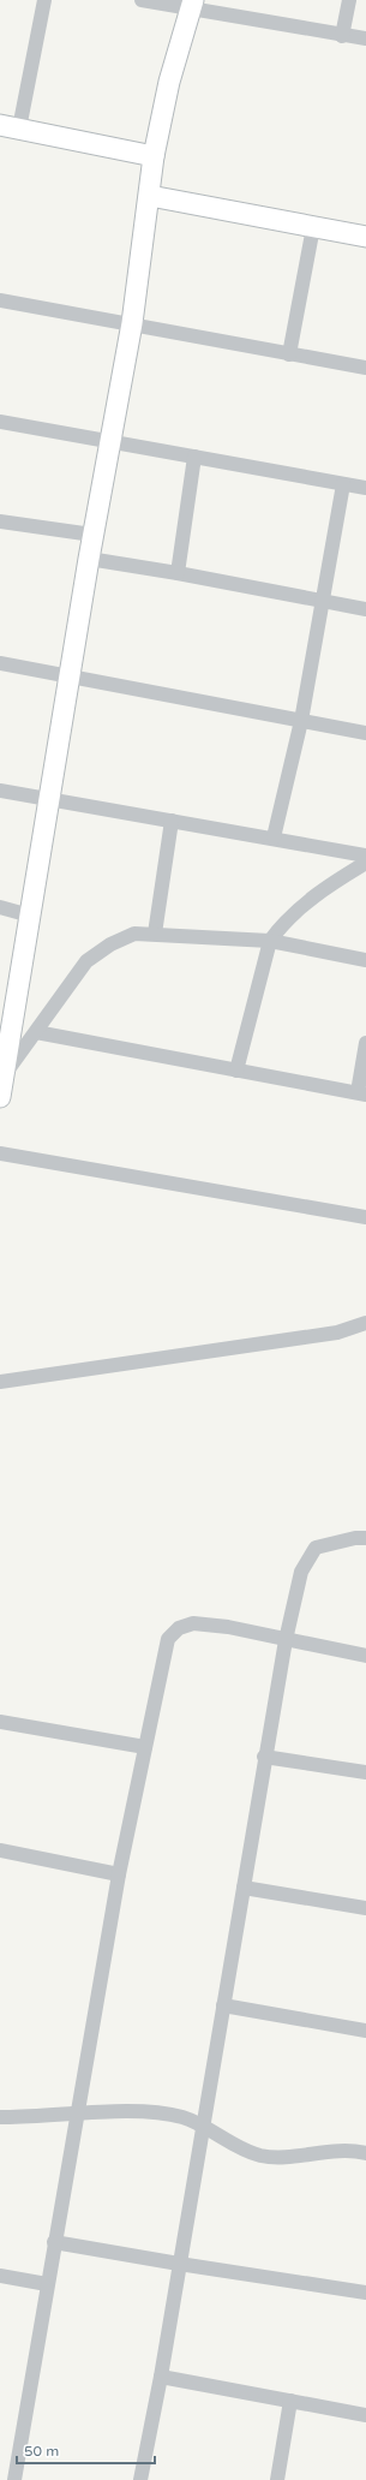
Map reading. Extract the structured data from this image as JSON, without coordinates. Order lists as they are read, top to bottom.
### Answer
{
  "scale_bar": "50 m"
}
